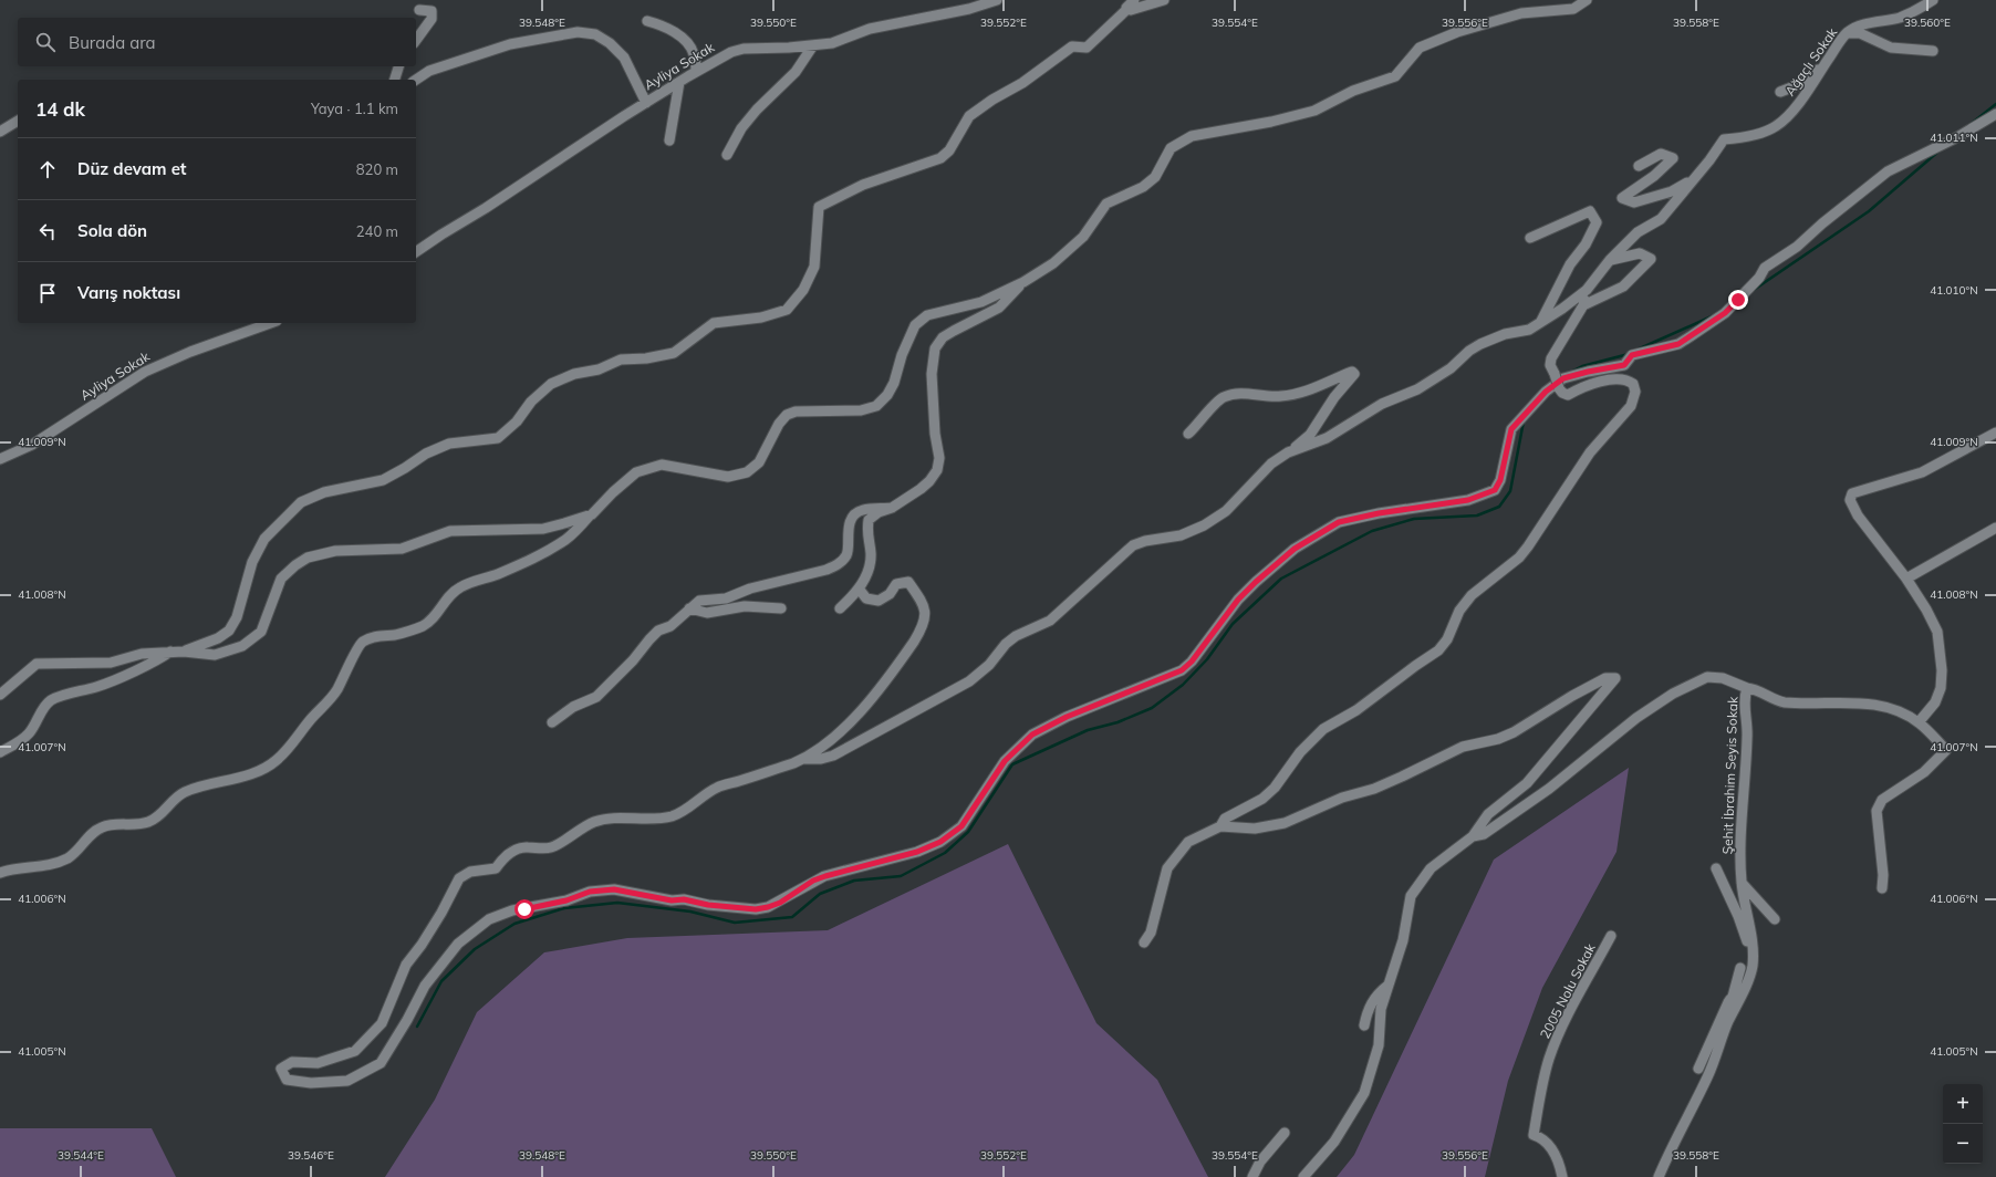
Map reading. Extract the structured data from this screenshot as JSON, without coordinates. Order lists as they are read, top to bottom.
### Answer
{
  "streets": {
    "street": [
      "Ağaçlı Sokak",
      "Ayliya Sokak",
      "Şehit İbrahim Seyis Sokak",
      "2005 Nolu Sokak"
    ]
  },
  "page": {
    "search": "Burada ara",
    "heading": ["14 dk", "Yaya · 1.1 km"],
    "list": [
      ["Düz devam et", "820 m"],
      ["Sola dön", "240 m"],
      "Varış noktası"
    ],
    "map_buttons": ["+", "−"]
  },
  "coordinates": [
    "39.548°E",
    "39.550°E",
    "39.552°E",
    "39.554°E",
    "39.556°E",
    "39.558°E",
    "39.560°E",
    "41.011°N",
    "41.010°N",
    "41.009°N",
    "41.008°N",
    "41.007°N",
    "41.006°N",
    "41.005°N",
    "39.544°E",
    "39.546°E"
  ]
}
